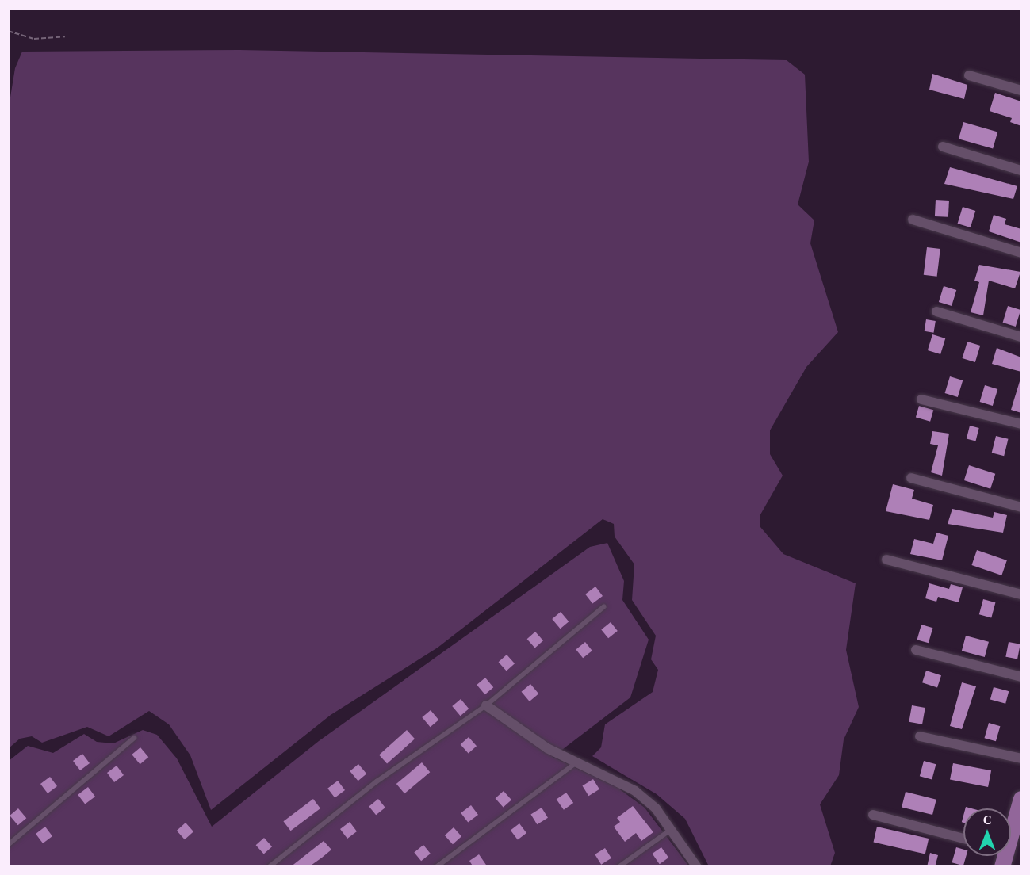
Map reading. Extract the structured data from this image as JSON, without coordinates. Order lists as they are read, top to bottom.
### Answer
{
  "north": "top"
}
